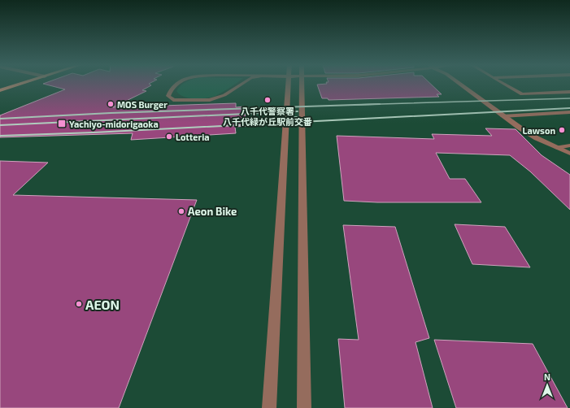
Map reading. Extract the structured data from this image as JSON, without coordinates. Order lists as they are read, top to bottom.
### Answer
{
  "places": {
    "other": [
      "八千代警察署 八千代緑が丘駅前交番",
      "MOS Burger",
      "Lawson",
      "Lotteria",
      "Aeon Bike",
      "AEON"
    ],
    "transit": ["Yachiyo-midorigaoka"]
  },
  "north": "top"
}
